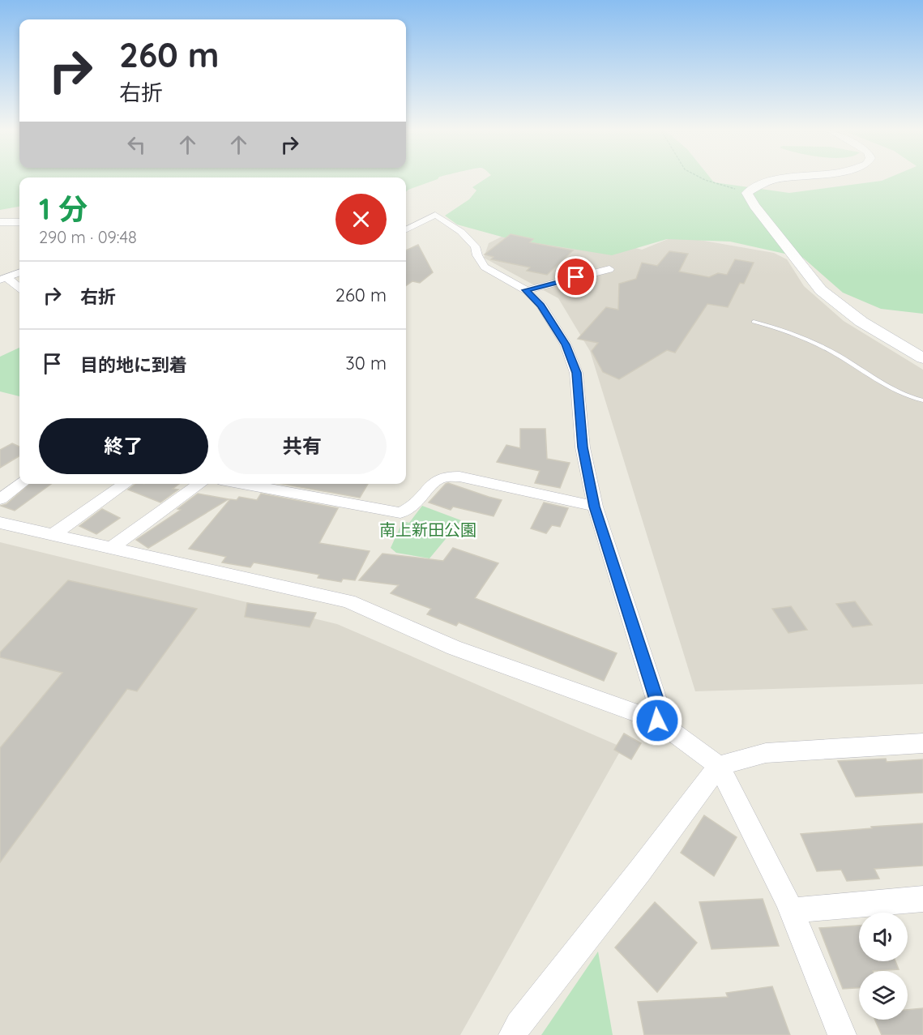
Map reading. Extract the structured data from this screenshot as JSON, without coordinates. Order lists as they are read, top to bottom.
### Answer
{
  "parks": ["南上新田公園"],
  "page": {
    "turn": ["260 m", "右折"],
    "heading": ["1 分", "290 m · 09:48"],
    "list": [
      {
        "name": "右折",
        "value": "260 m"
      },
      {
        "name": "目的地に到着",
        "value": "30 m"
      }
    ],
    "buttons": ["終了", "共有"]
  }
}
